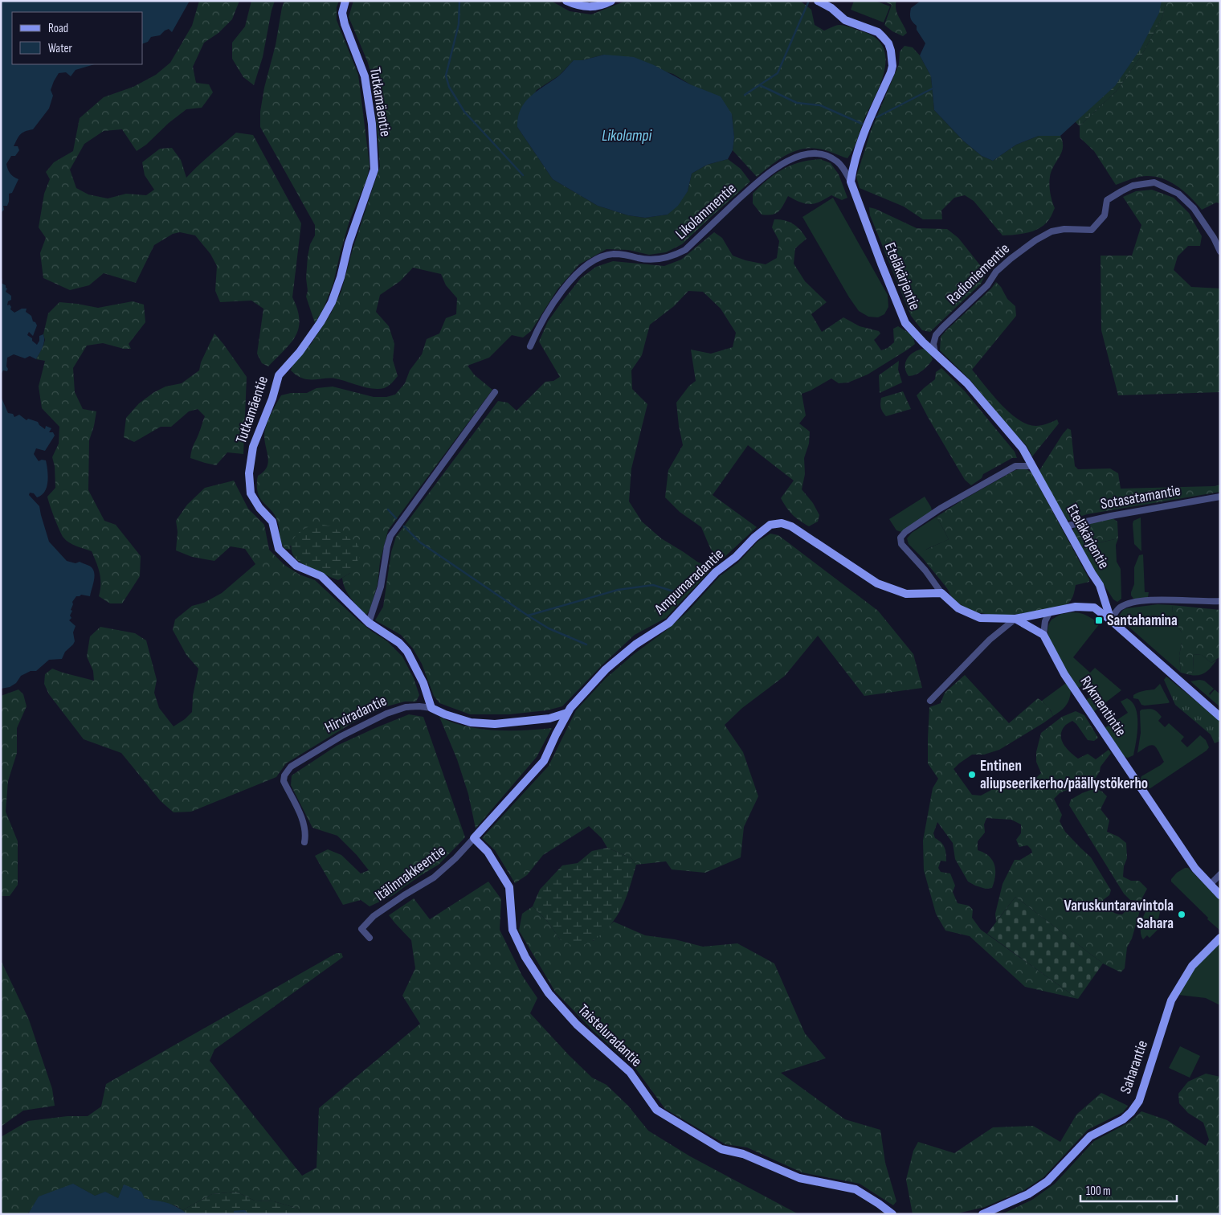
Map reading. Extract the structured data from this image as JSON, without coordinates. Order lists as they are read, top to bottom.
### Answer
{
  "streets": {
    "street": [
      "Tutkamäentie",
      "Likolammentie",
      "Radioniementie",
      "Eteläkärjentie",
      "Sotasatamantie",
      "Ampumaradantie",
      "Rykmentintie",
      "Hirviradantie",
      "Itälinnakkeentie",
      "Taisteluradantie",
      "Saharantie"
    ]
  },
  "crossings": [
    ["Tutkamäentie", "Hirviradantie"],
    ["Likolammentie", "Eteläkärjentie"],
    ["Radioniementie", "Eteläkärjentie"],
    ["Eteläkärjentie", "Sotasatamantie"],
    ["Ampumaradantie", "Hirviradantie"],
    ["Ampumaradantie", "Itälinnakkeentie"],
    ["Ampumaradantie", "Taisteluradantie"],
    ["Itälinnakkeentie", "Taisteluradantie"]
  ],
  "water": ["Likolampi"],
  "places": {
    "transit": ["Santahamina"],
    "other": ["Entinen aliupseerikerho/päällystökerho", "Varuskuntaravintola Sahara"]
  },
  "legend": ["Road", "Water"],
  "scale_bar": "100 m"
}
